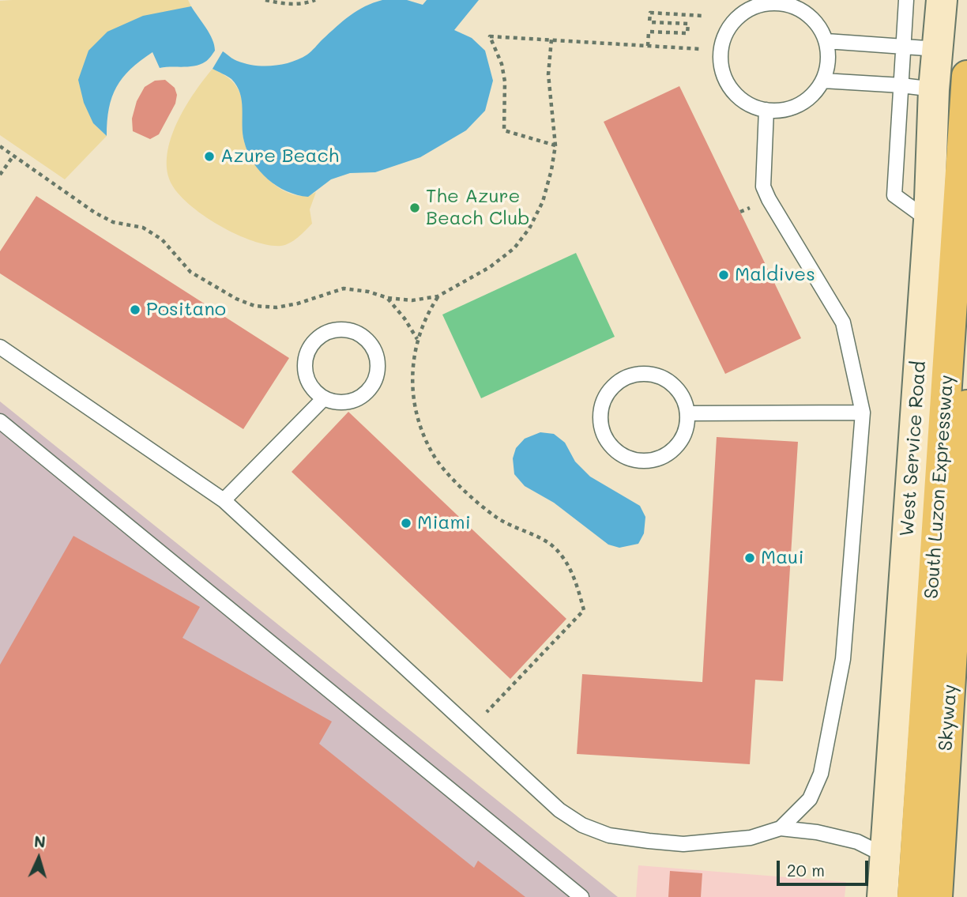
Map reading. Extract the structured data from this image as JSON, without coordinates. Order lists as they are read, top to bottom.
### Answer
{
  "streets": {
    "highway": ["South Luzon Expressway", "Skyway"],
    "main road": ["West Service Road"]
  },
  "places": [
    "Azure Beach",
    "The Azure Beach Club",
    "Maldives",
    "Positano",
    "Miami",
    "Maui"
  ],
  "scale_bar": "20 m",
  "north": "top"
}
